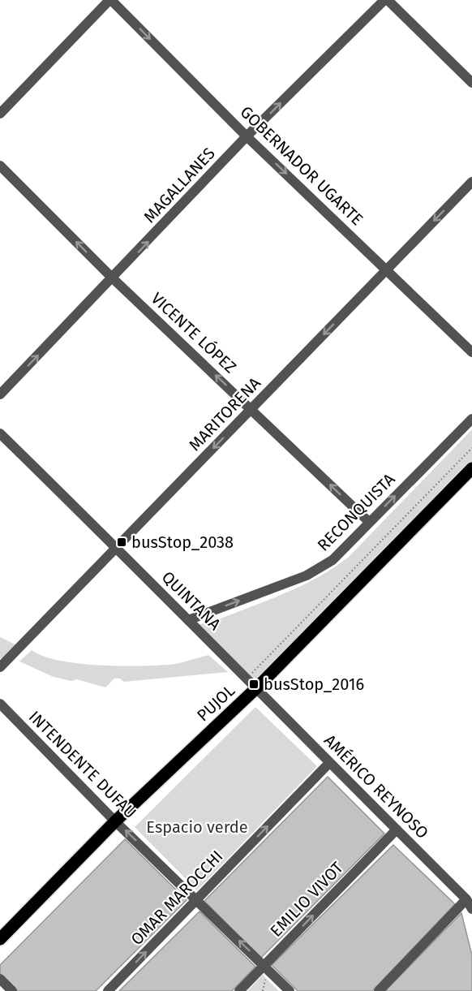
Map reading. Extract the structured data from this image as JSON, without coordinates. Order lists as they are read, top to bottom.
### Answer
{
  "streets": {
    "main road": ["PUJOL"],
    "street": [
      "GOBERNADOR UGARTE",
      "MAGALLANES",
      "VICENTE LÓPEZ",
      "MARITORENA",
      "RECONQUISTA",
      "QUINTANA",
      "INTENDENTE DUFAU",
      "AMÉRICO REYNOSO",
      "OMAR MAROCCHI",
      "EMILIO VIVOT"
    ]
  },
  "crossings": [
    ["GOBERNADOR UGARTE", "MAGALLANES"],
    ["GOBERNADOR UGARTE", "MARITORENA"],
    ["MAGALLANES", "VICENTE LÓPEZ"],
    ["VICENTE LÓPEZ", "MARITORENA"],
    ["VICENTE LÓPEZ", "RECONQUISTA"],
    ["MARITORENA", "QUINTANA"],
    ["RECONQUISTA", "QUINTANA"],
    ["QUINTANA", "PUJOL"],
    ["QUINTANA", "AMÉRICO REYNOSO"],
    ["PUJOL", "INTENDENTE DUFAU"],
    ["PUJOL", "AMÉRICO REYNOSO"],
    ["INTENDENTE DUFAU", "OMAR MAROCCHI"],
    ["INTENDENTE DUFAU", "EMILIO VIVOT"],
    ["AMÉRICO REYNOSO", "OMAR MAROCCHI"],
    ["AMÉRICO REYNOSO", "EMILIO VIVOT"]
  ],
  "one_way": [
    "GOBERNADOR UGARTE",
    "MAGALLANES",
    "VICENTE LÓPEZ",
    "MARITORENA",
    "RECONQUISTA",
    "INTENDENTE DUFAU",
    "OMAR MAROCCHI",
    "EMILIO VIVOT"
  ],
  "parks": ["Espacio verde"],
  "places": {
    "transit": ["busStop_2038", "busStop_2016"]
  }
}
